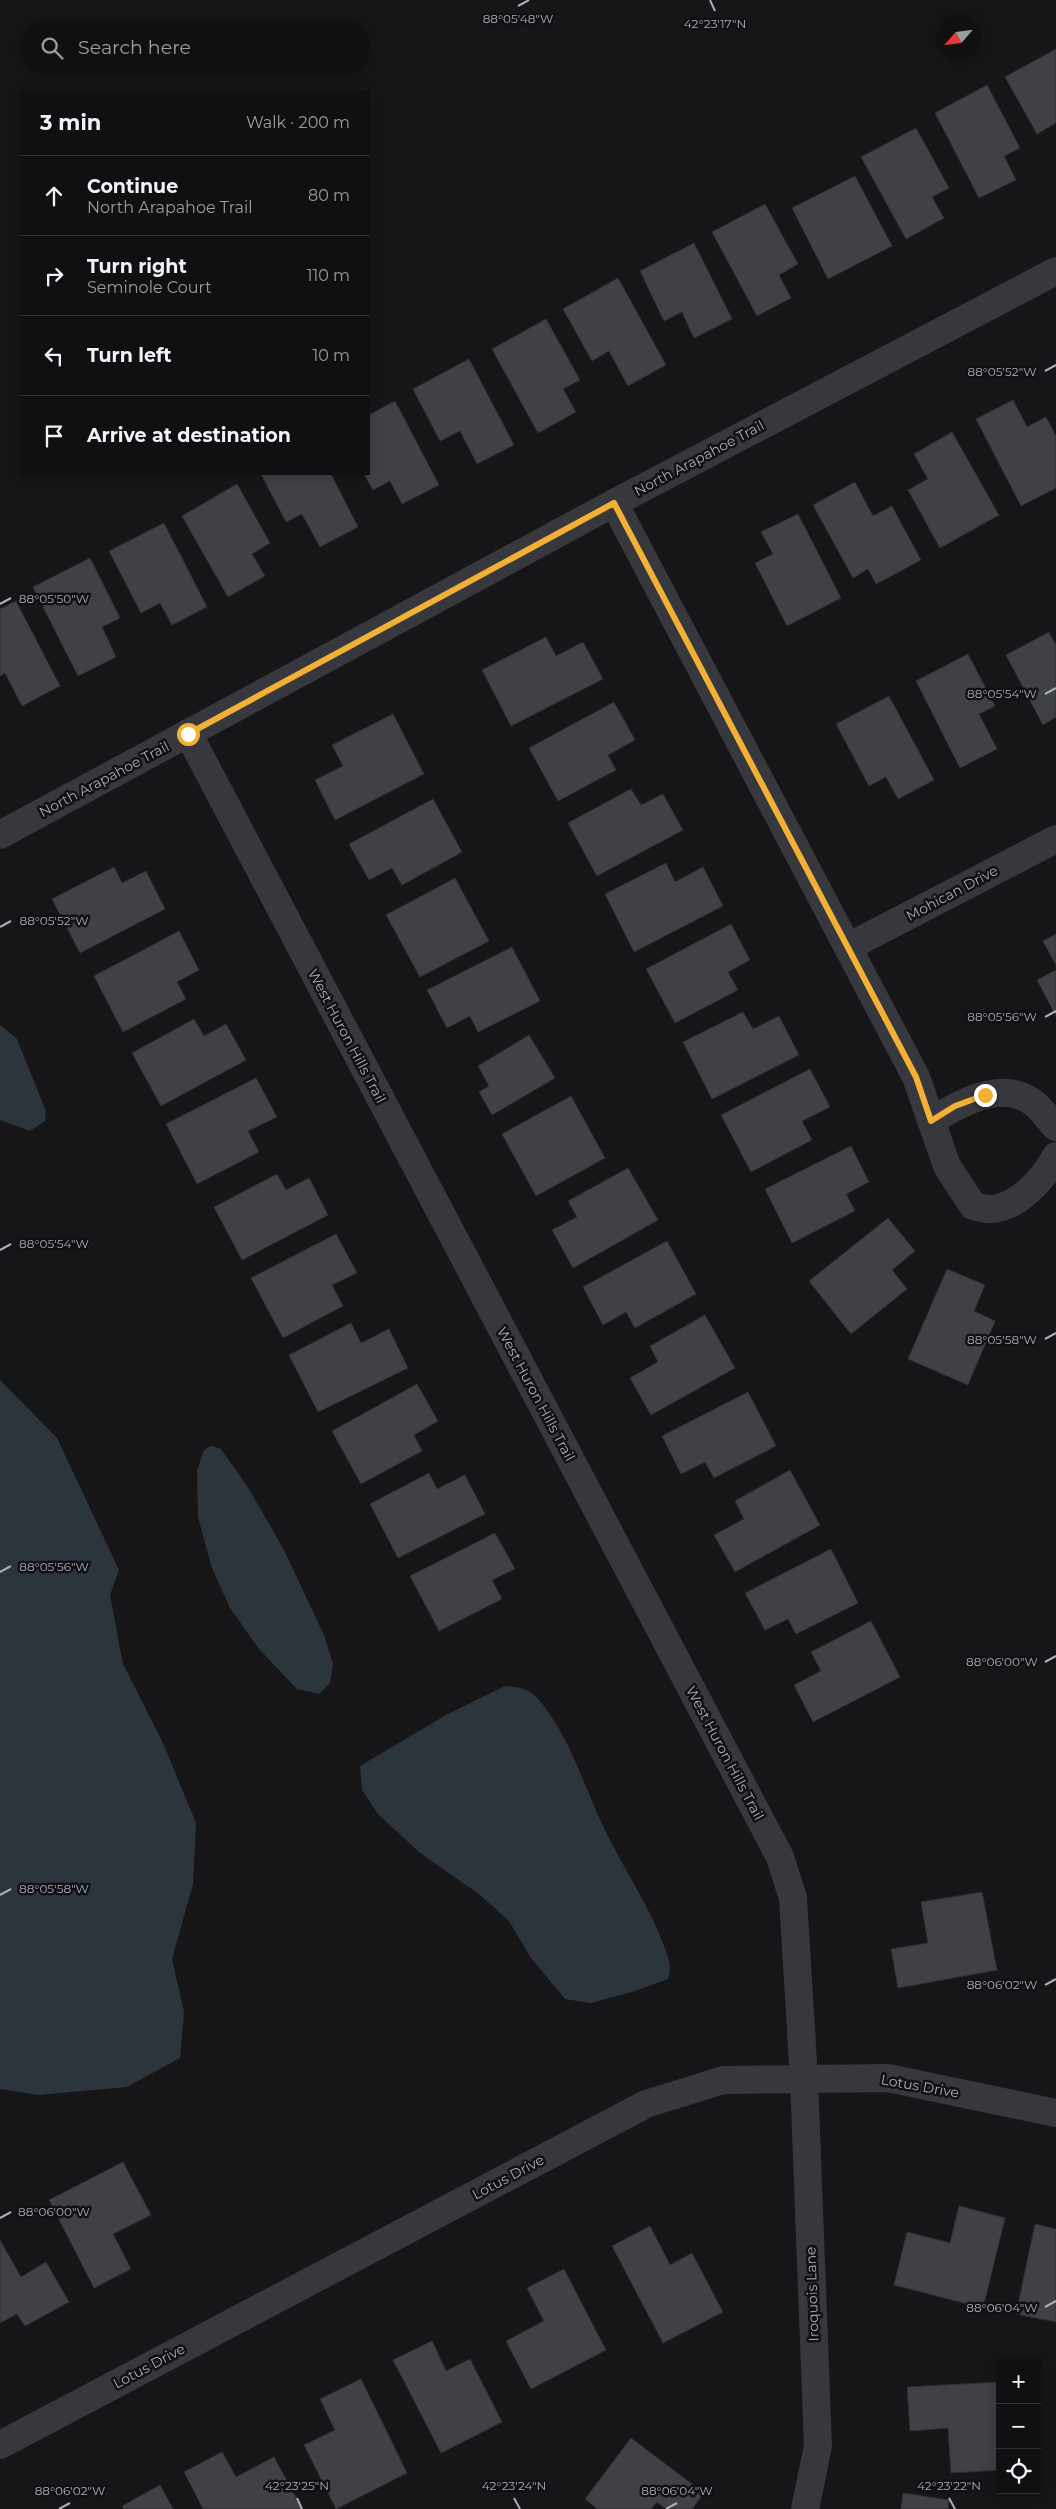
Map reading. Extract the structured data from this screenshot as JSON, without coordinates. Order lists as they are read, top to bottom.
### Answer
{
  "streets": {
    "street": [
      "North Arapahoe Trail",
      "Mohican Drive",
      "West Huron Hills Trail",
      "Lotus Drive",
      "Iroquois Lane"
    ]
  },
  "crossings": [
    ["North Arapahoe Trail", "West Huron Hills Trail"],
    ["West Huron Hills Trail", "Lotus Drive"],
    ["West Huron Hills Trail", "Iroquois Lane"],
    ["Lotus Drive", "Iroquois Lane"]
  ],
  "north": "bottom left",
  "page": {
    "search": "Search here",
    "heading": ["3 min", "Walk · 200 m"],
    "list": [
      ["Continue", "North Arapahoe Trail", "80 m"],
      ["Turn right", "Seminole Court", "110 m"],
      ["Turn left", "10 m"],
      "Arrive at destination"
    ],
    "map_buttons": ["+", "−"]
  },
  "coordinates": [
    "88°05'48\"W",
    "42°23'17\"N",
    "88°05'52\"W",
    "88°05'50\"W",
    "88°05'54\"W",
    "88°05'56\"W",
    "88°05'58\"W",
    "88°06'00\"W",
    "88°06'02\"W",
    "88°06'04\"W",
    "42°23'25\"N",
    "42°23'24\"N",
    "42°23'22\"N"
  ]
}
